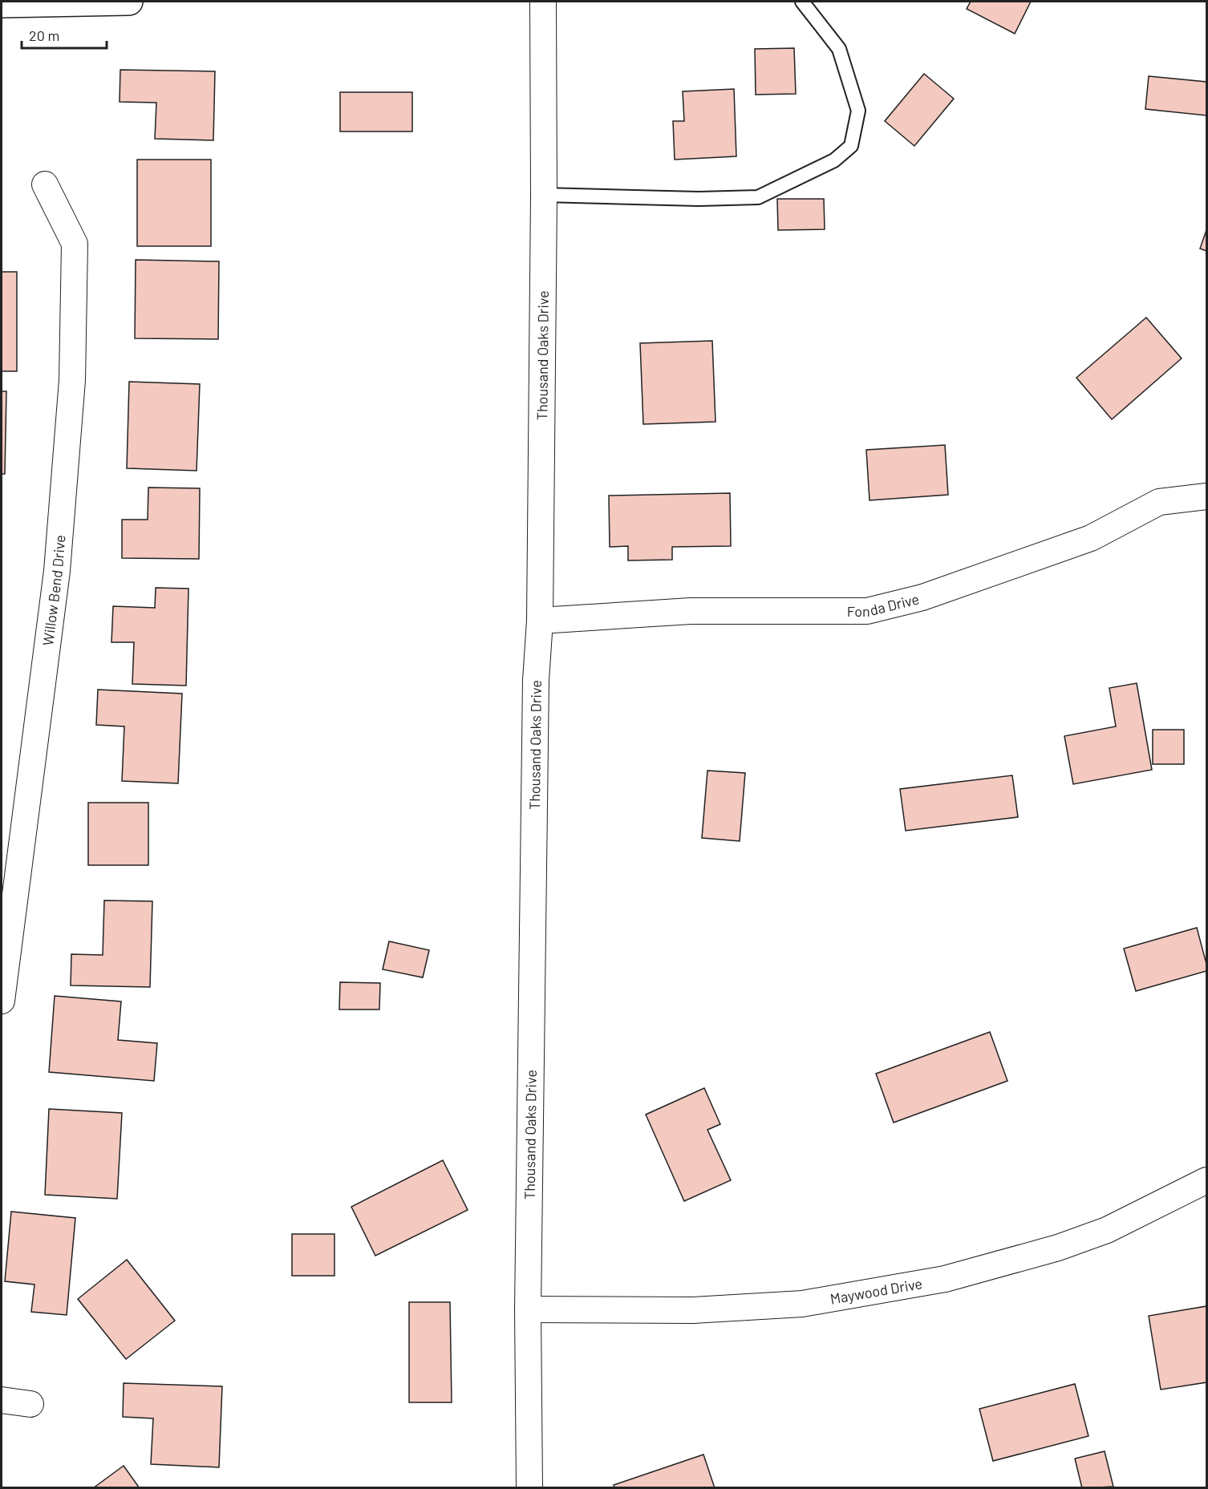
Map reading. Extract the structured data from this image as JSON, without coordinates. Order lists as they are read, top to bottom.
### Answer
{
  "streets": {
    "street": [
      "Thousand Oaks Drive",
      "Willow Bend Drive",
      "Fonda Drive",
      "Maywood Drive"
    ]
  },
  "crossings": [
    ["Thousand Oaks Drive", "Fonda Drive"],
    ["Thousand Oaks Drive", "Maywood Drive"]
  ],
  "scale_bar": "20 m"
}
